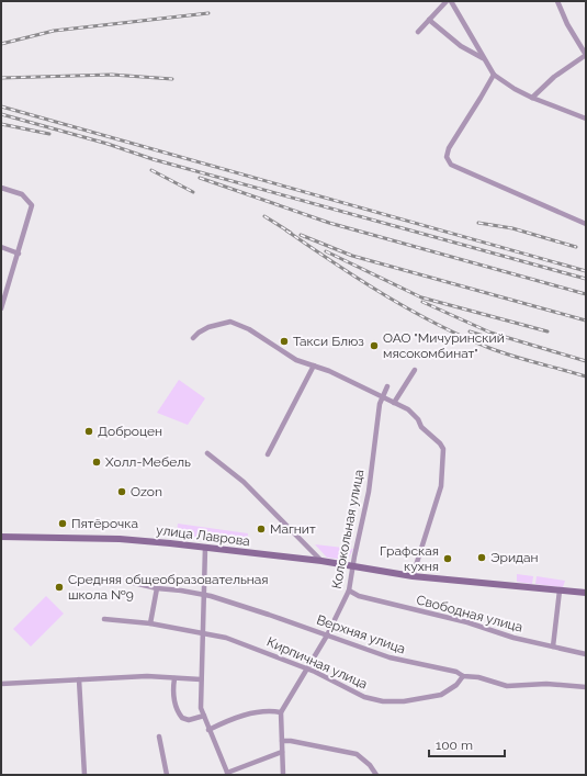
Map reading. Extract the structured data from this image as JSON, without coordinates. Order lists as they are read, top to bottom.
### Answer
{
  "streets": {
    "main road": ["улица Лаврова"],
    "street": [
      "Колокольная улица",
      "Свободная улица",
      "Верхняя улица",
      "Кирпичная улица"
    ]
  },
  "crossings": [
    ["Колокольная улица", "улица Лаврова"],
    ["Колокольная улица", "Свободная улица"],
    ["Колокольная улица", "Верхняя улица"],
    ["Колокольная улица", "Кирпичная улица"],
    ["Верхняя улица", "Кирпичная улица"]
  ],
  "places": [
    "Такси Блюз",
    "ОАО \"Мичуринский мясокомбинат\"",
    "Доброцен",
    "Холл-Мебель",
    "Ozon",
    "Пятёрочка",
    "Магнит",
    "Эридан",
    "Графская кухня",
    "Средняя общеобразовательная школа №9"
  ],
  "scale_bar": "100 m"
}
